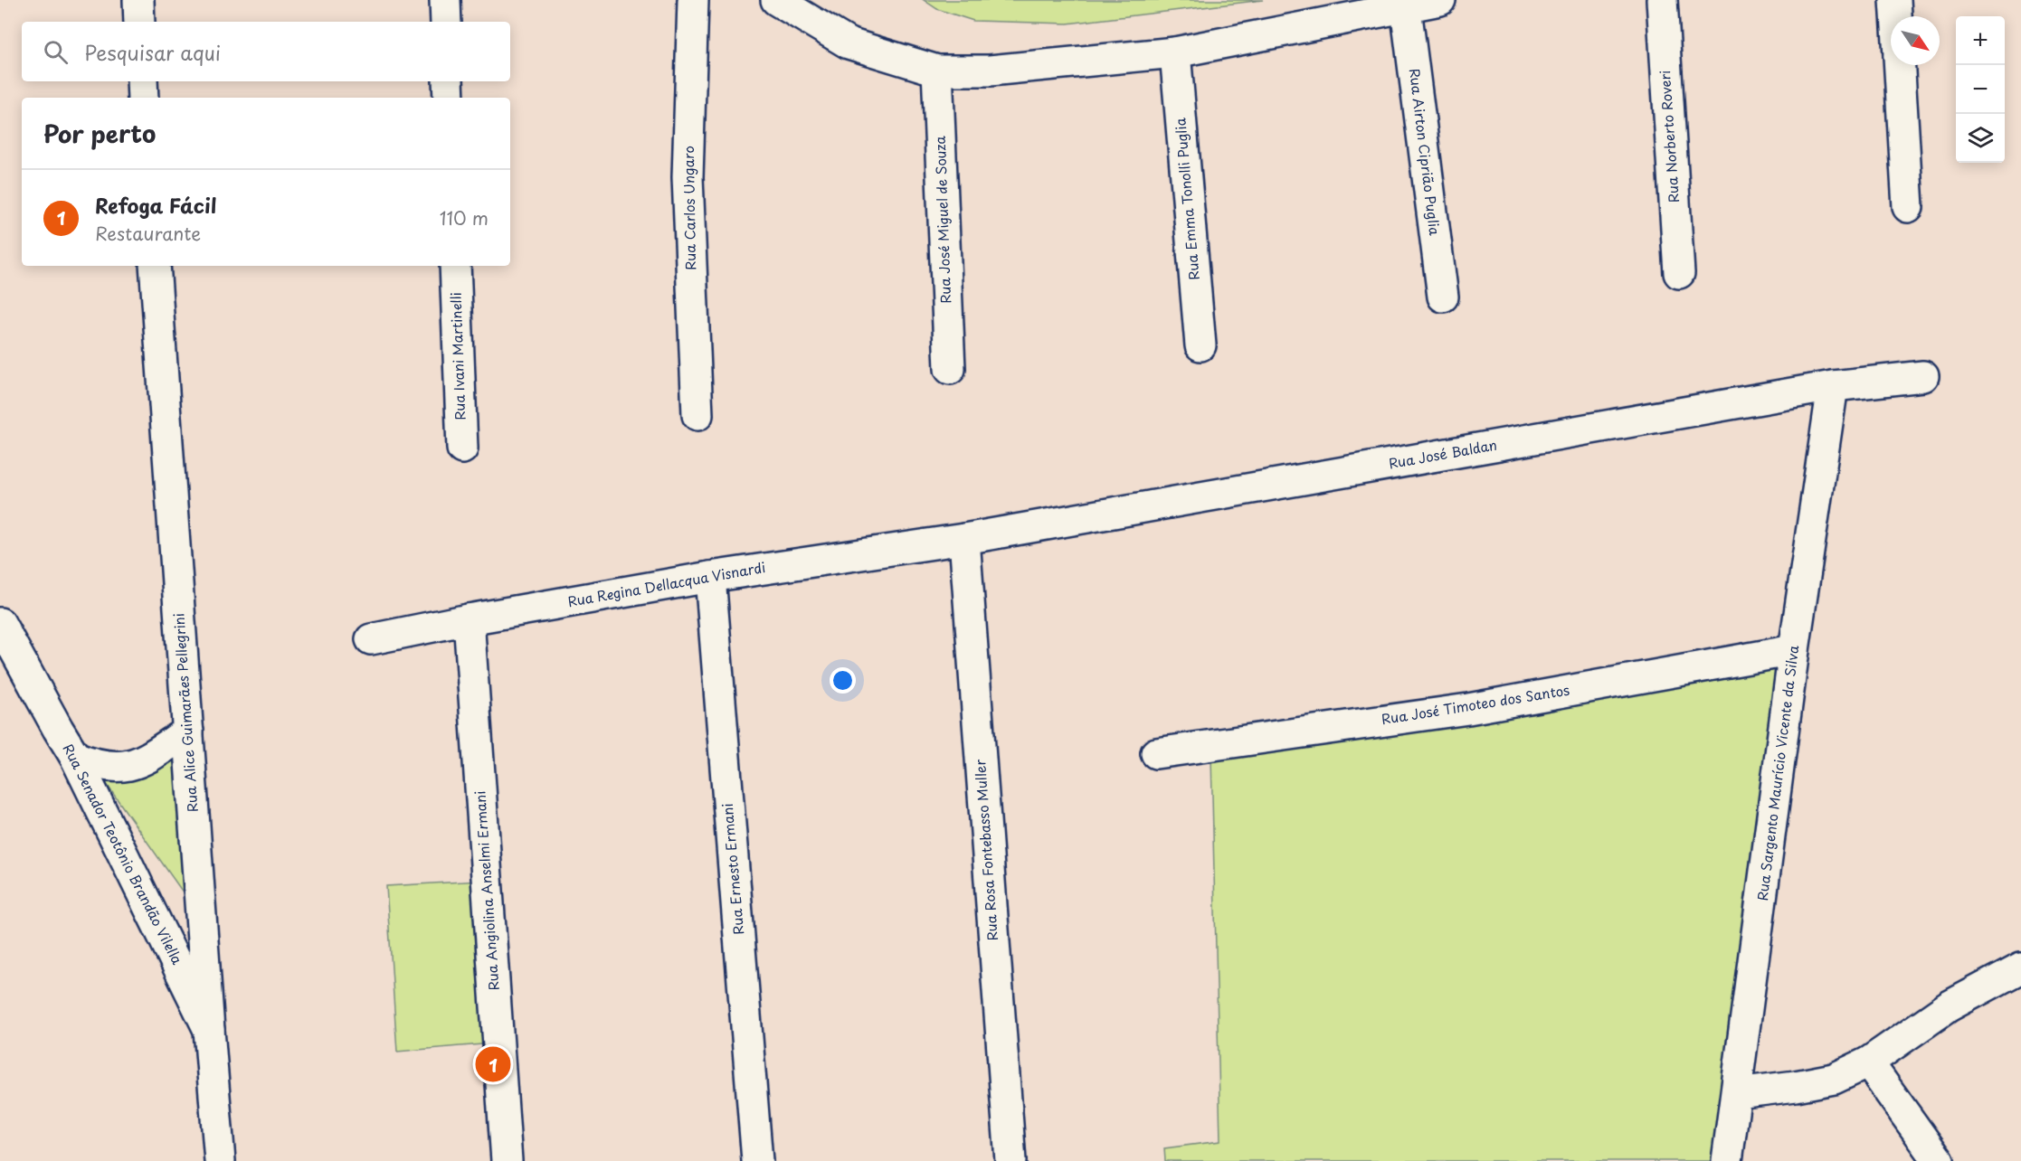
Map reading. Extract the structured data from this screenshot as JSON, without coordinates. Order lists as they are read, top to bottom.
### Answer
{
  "streets": {
    "street": [
      "Rua Norberto Roveri",
      "Rua Airton Ciprião Puglia",
      "Rua Emma Tonolli Puglia",
      "Rua Carlos Ungaro",
      "Rua José Miguel de Souza",
      "Rua Ivani Martinelli",
      "Rua José Baldan",
      "Rua Regina Dellacqua Visnardi",
      "Rua José Timoteo dos Santos",
      "Rua Alice Guimarães Pellegrini",
      "Rua Sargento Maurício Vicente da Silva",
      "Rua Rosa Fontebasso Muller",
      "Rua Senador Teotônio Brandão Vilella",
      "Rua Ernesto Ermani",
      "Rua Angiolina Anselmi Ermani"
    ]
  },
  "crossings": [
    ["Rua José Baldan", "Rua Regina Dellacqua Visnardi"],
    ["Rua José Baldan", "Rua Sargento Maurício Vicente da Silva"],
    ["Rua José Baldan", "Rua Rosa Fontebasso Muller"],
    ["Rua Regina Dellacqua Visnardi", "Rua Rosa Fontebasso Muller"],
    ["Rua Regina Dellacqua Visnardi", "Rua Ernesto Ermani"],
    ["Rua Regina Dellacqua Visnardi", "Rua Angiolina Anselmi Ermani"],
    ["Rua José Timoteo dos Santos", "Rua Sargento Maurício Vicente da Silva"],
    ["Rua Alice Guimarães Pellegrini", "Rua Senador Teotônio Brandão Vilella"]
  ],
  "north": "bottom right",
  "page": {
    "map_buttons": ["+", "−"],
    "search": "Pesquisar aqui",
    "heading": "Por perto",
    "list": [
      {
        "mark": "1",
        "name": "Refoga Fácil",
        "note": "Restaurante",
        "value": "110 m"
      }
    ],
    "pins": "1"
  }
}
